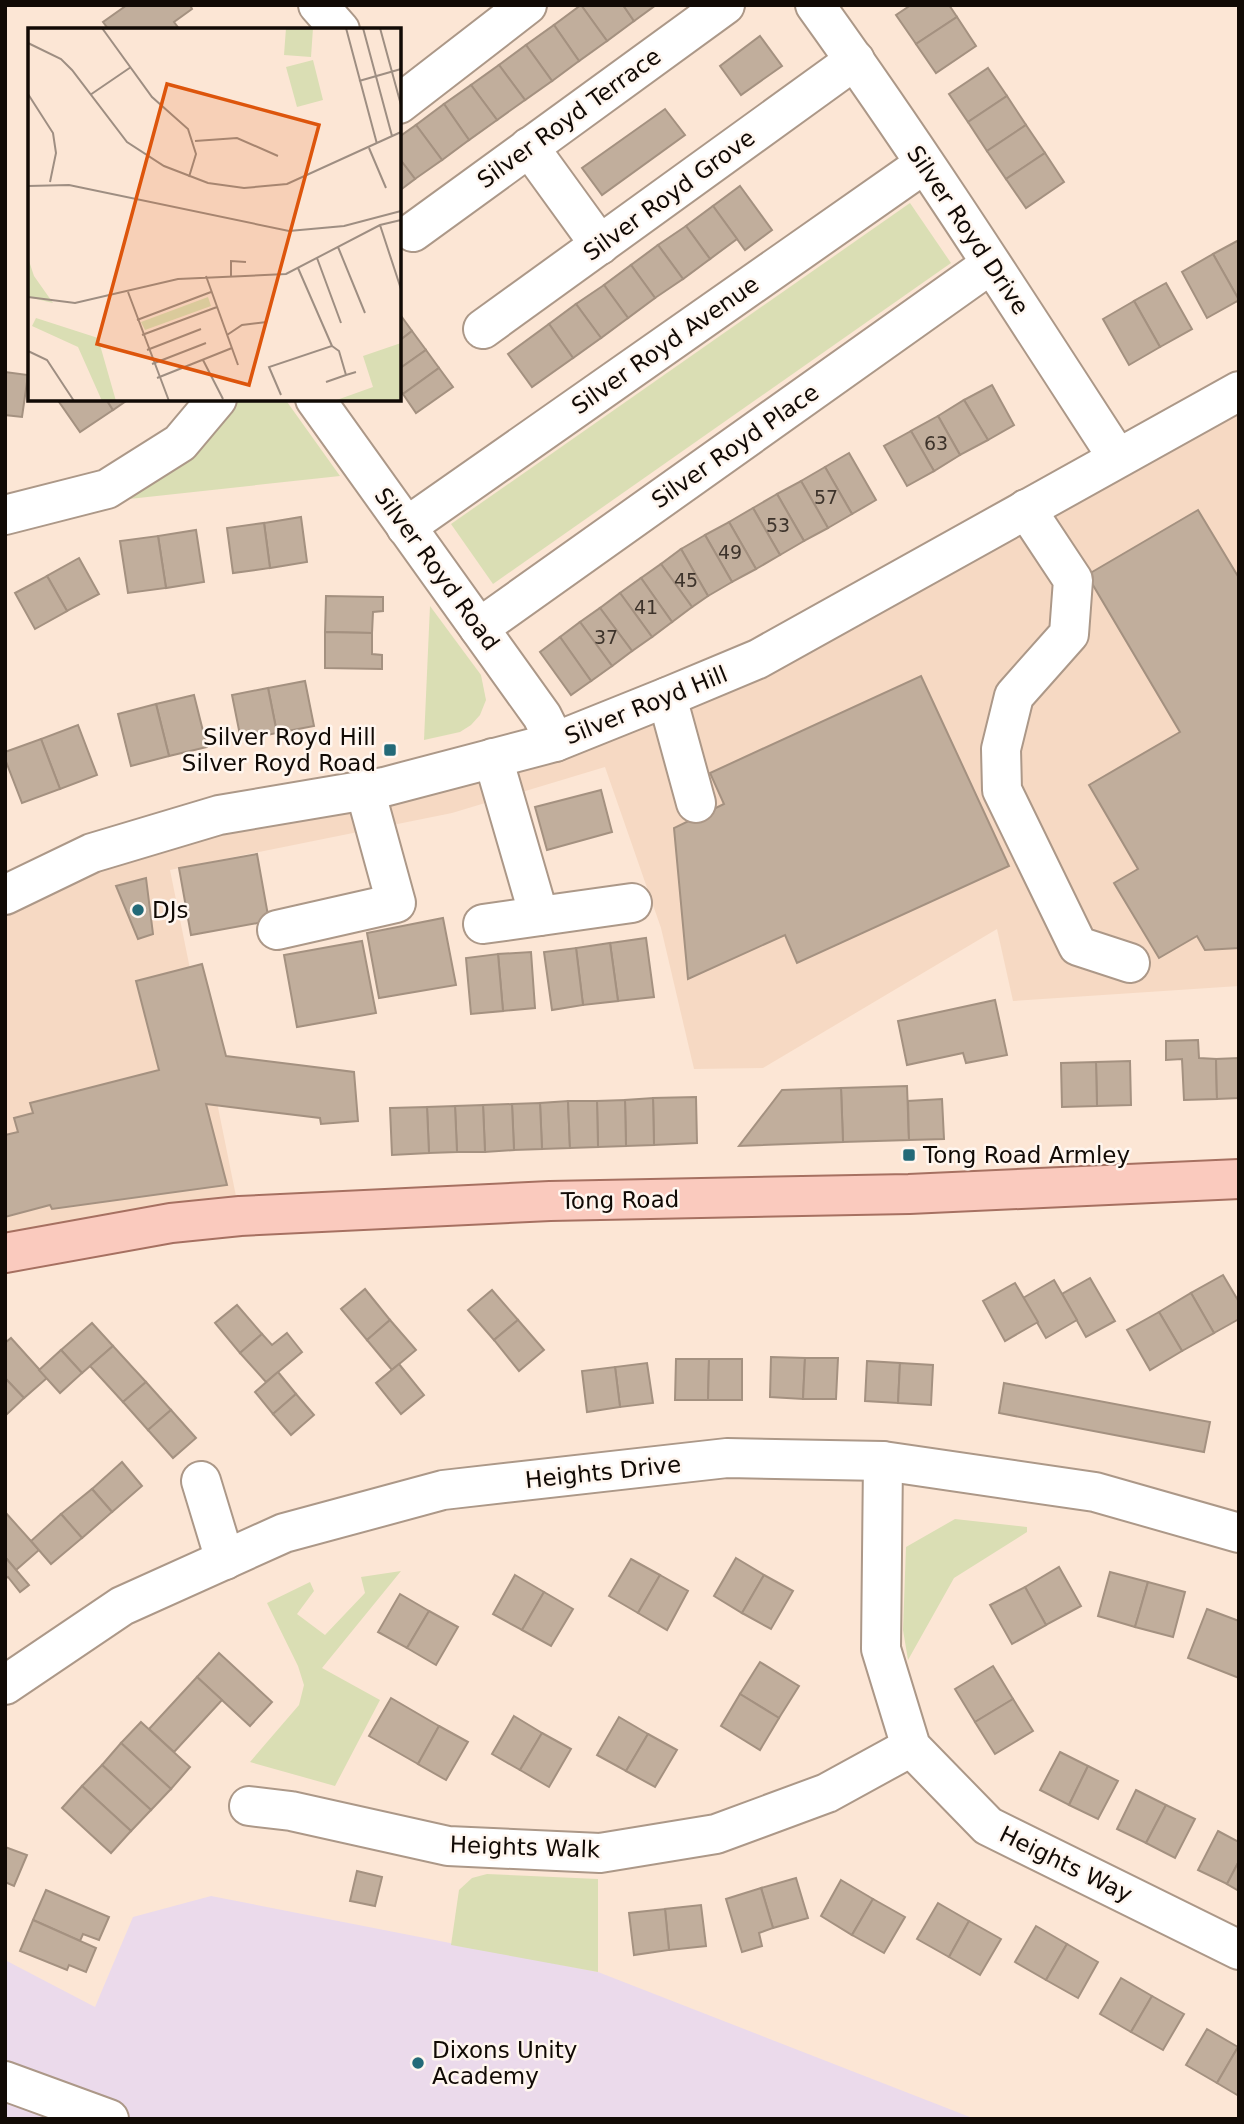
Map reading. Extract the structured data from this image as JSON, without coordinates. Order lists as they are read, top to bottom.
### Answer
{
  "streets": {
    "main road": ["Tong Road"],
    "street": [
      "Silver Royd Terrace",
      "Silver Royd Grove",
      "Silver Royd Drive",
      "Silver Royd Avenue",
      "Silver Royd Place",
      "Silver Royd Road",
      "Silver Royd Hill",
      "Heights Drive",
      "Heights Walk",
      "Heights Way"
    ]
  },
  "crossings": [
    ["Silver Royd Grove", "Silver Royd Drive"],
    ["Silver Royd Drive", "Silver Royd Avenue"],
    ["Silver Royd Drive", "Silver Royd Place"],
    ["Silver Royd Drive", "Silver Royd Hill"],
    ["Silver Royd Avenue", "Silver Royd Road"],
    ["Silver Royd Place", "Silver Royd Road"],
    ["Silver Royd Road", "Silver Royd Hill"],
    ["Heights Drive", "Heights Way"],
    ["Heights Walk", "Heights Way"]
  ],
  "places": {
    "transit": ["Silver Royd Hill Silver Royd Road", "Tong Road Armley"],
    "other": ["DJs", "Dixons Unity Academy"]
  },
  "house_numbers": [
    "63",
    "57",
    "53",
    "49",
    "45",
    "41",
    "37"
  ]
}
